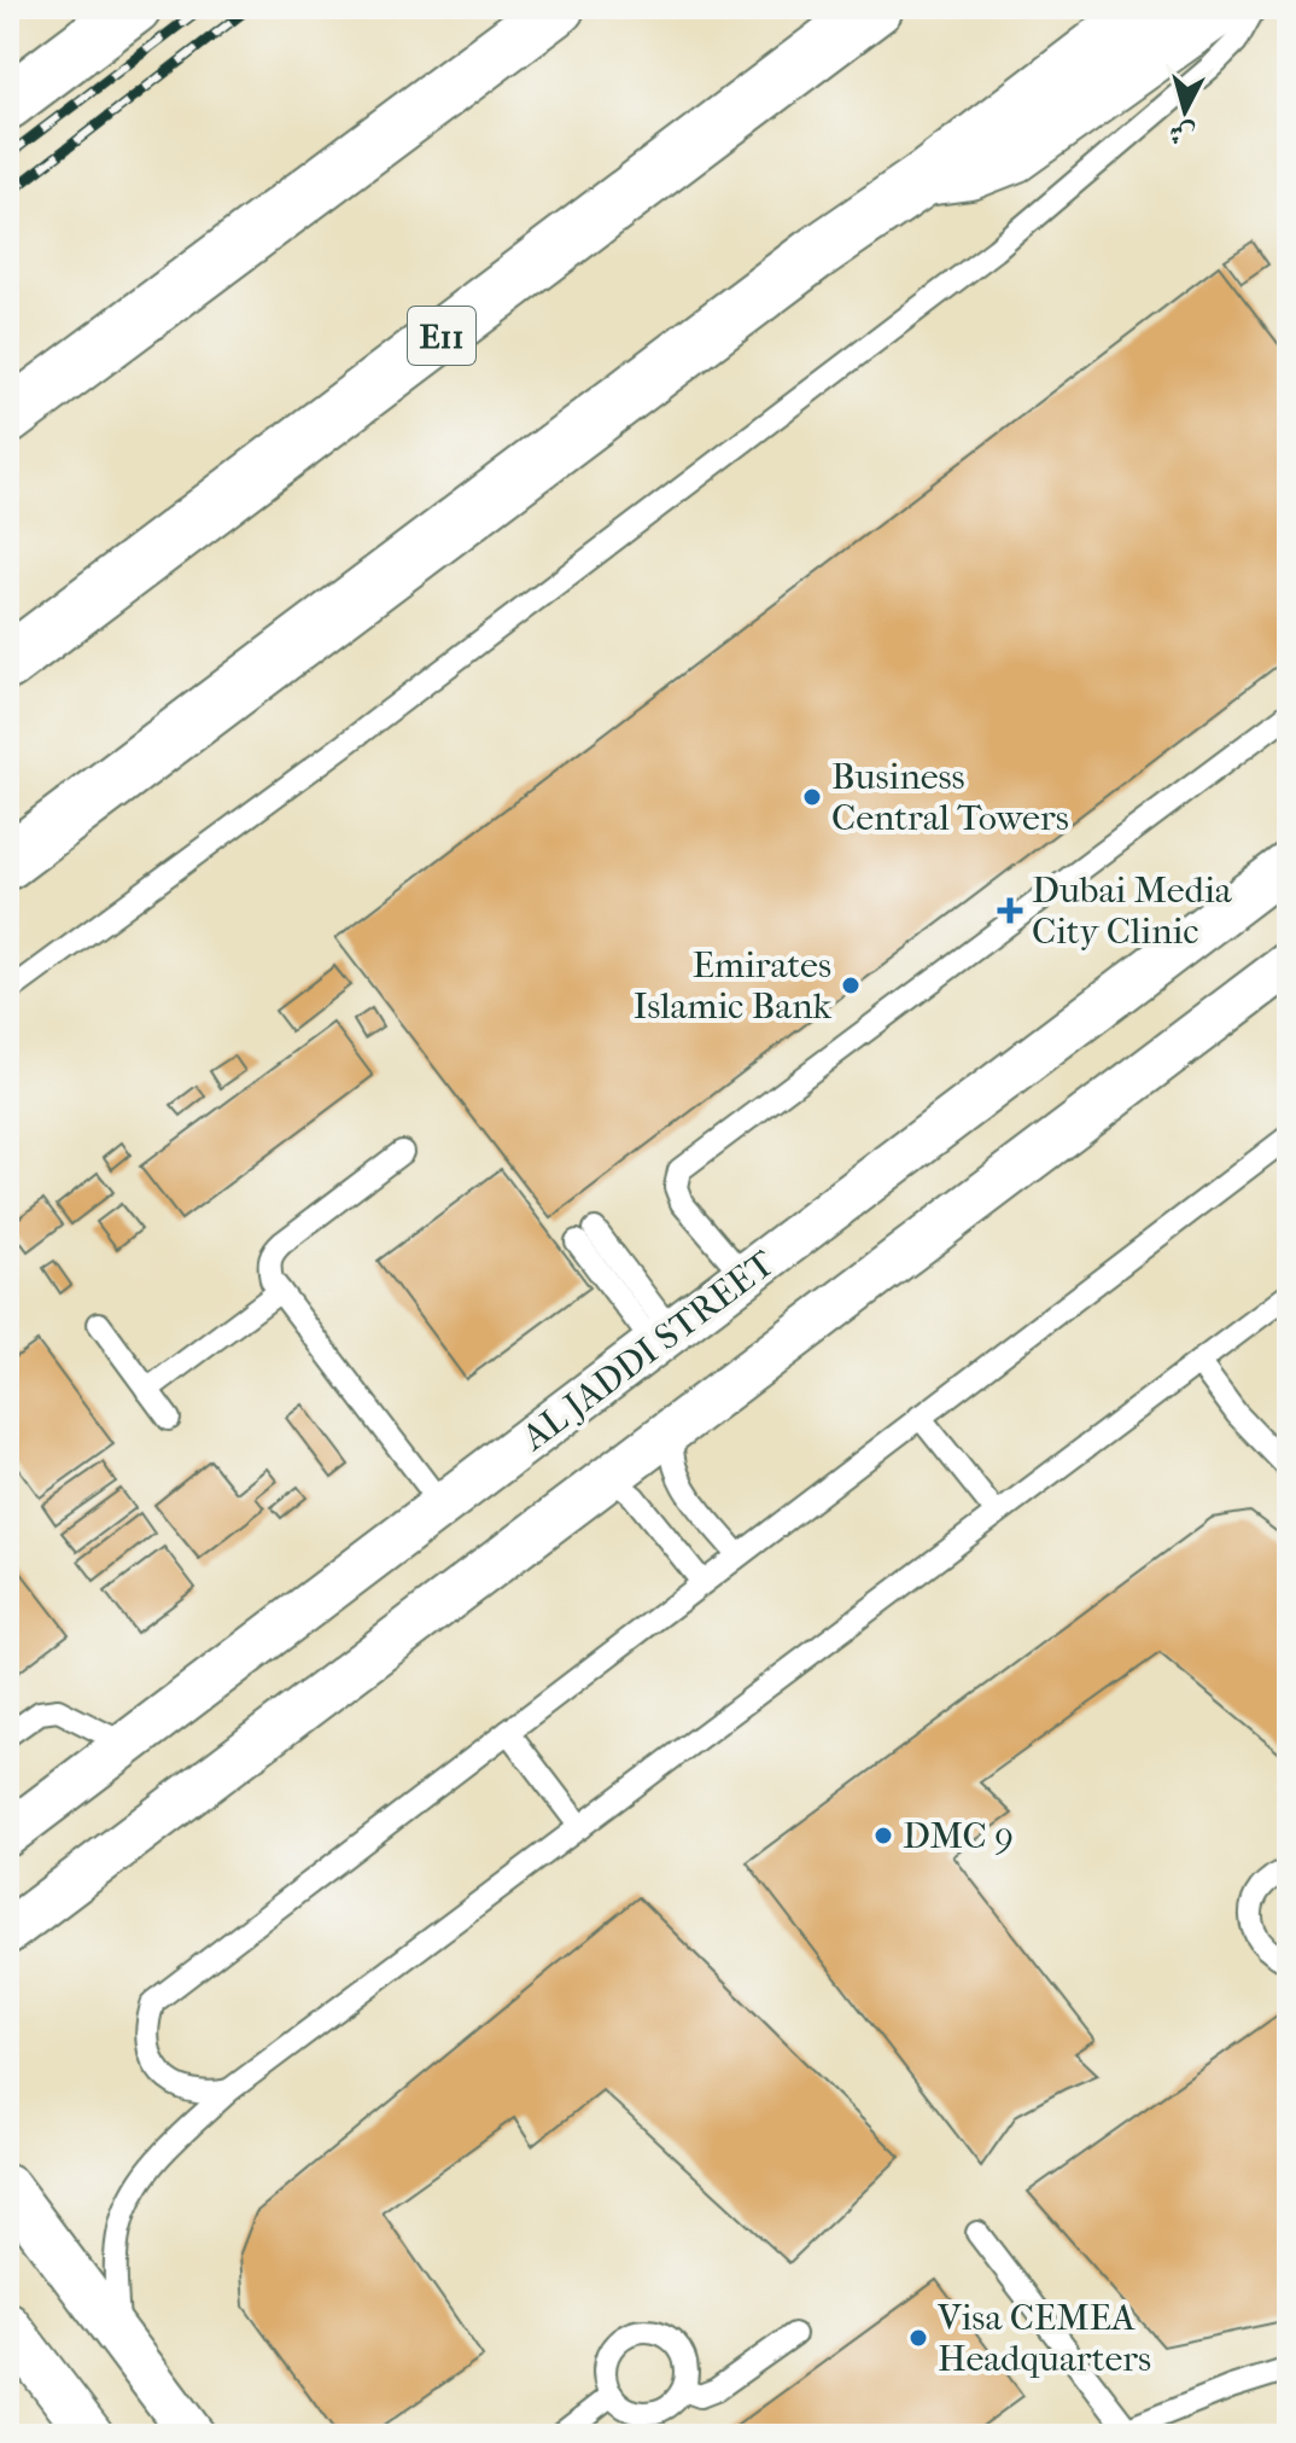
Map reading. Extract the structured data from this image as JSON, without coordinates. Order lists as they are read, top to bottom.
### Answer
{
  "streets": {
    "main road": ["E11"],
    "street": ["AL JADDI STREET"]
  },
  "places": {
    "other": [
      "Business Central Towers",
      "Emirates Islamic Bank",
      "DMC 9",
      "Visa CEMEA Headquarters"
    ],
    "health": ["Dubai Media City Clinic"]
  },
  "north": "bottom"
}
